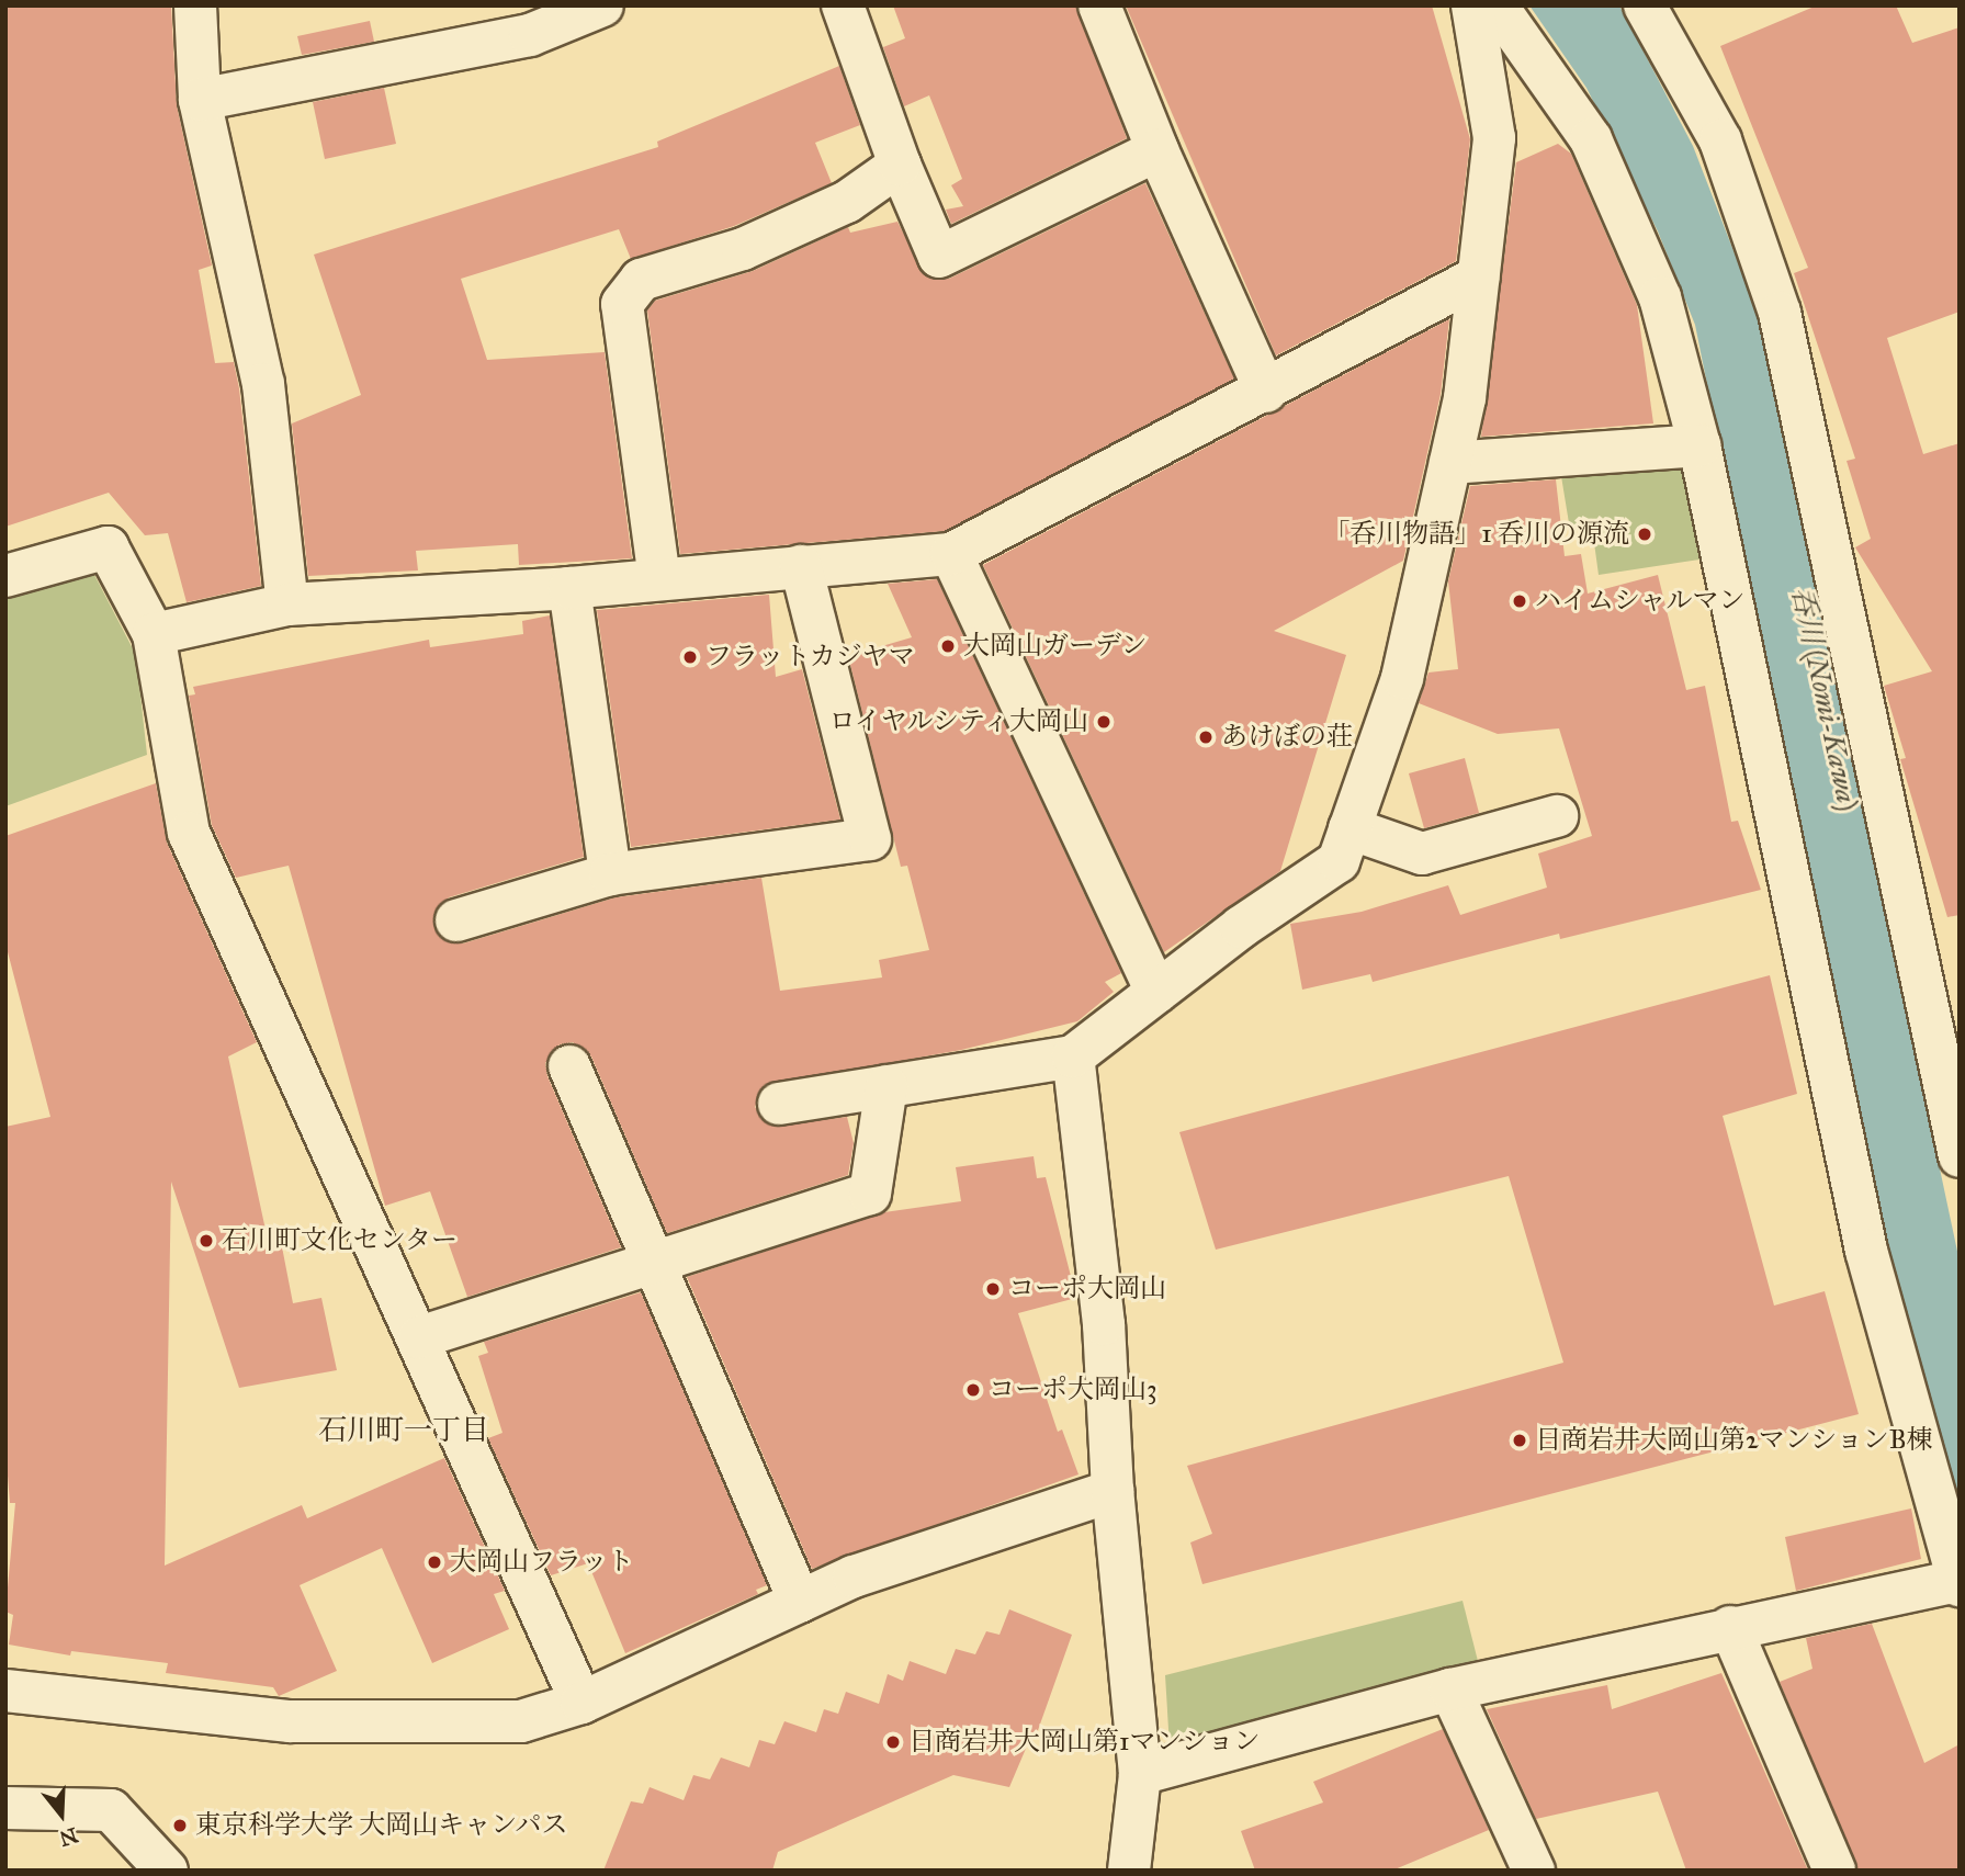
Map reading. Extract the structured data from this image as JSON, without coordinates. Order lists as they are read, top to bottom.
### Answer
{
  "districts": ["石川町一丁目"],
  "water": ["呑川 (Nomi-Kawa)"],
  "places": [
    "「呑川物語」1 呑川の源流",
    "ハイムシャルマン",
    "大岡山ガーデン",
    "フラットカジヤマ",
    "ロイヤルシティ大岡山",
    "あけぼの荘",
    "石川町文化センター",
    "コーポ大岡山",
    "コーポ大岡山3",
    "日商岩井大岡山第2マンションB棟",
    "大岡山フラット",
    "日商岩井大岡山第1マンション",
    "東京科学大学 大岡山キャンパス"
  ],
  "north": "bottom"
}
